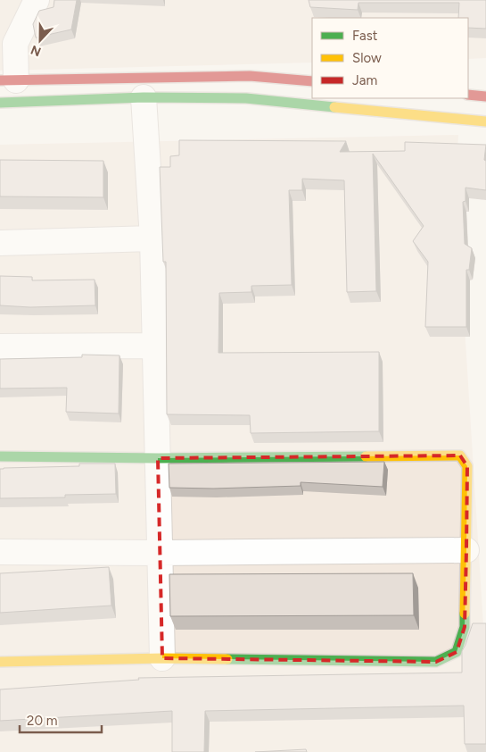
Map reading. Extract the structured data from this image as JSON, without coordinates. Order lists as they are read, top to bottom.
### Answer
{
  "legend": ["Fast", "Slow", "Jam"],
  "scale_bar": "20 m",
  "north": "bottom"
}
